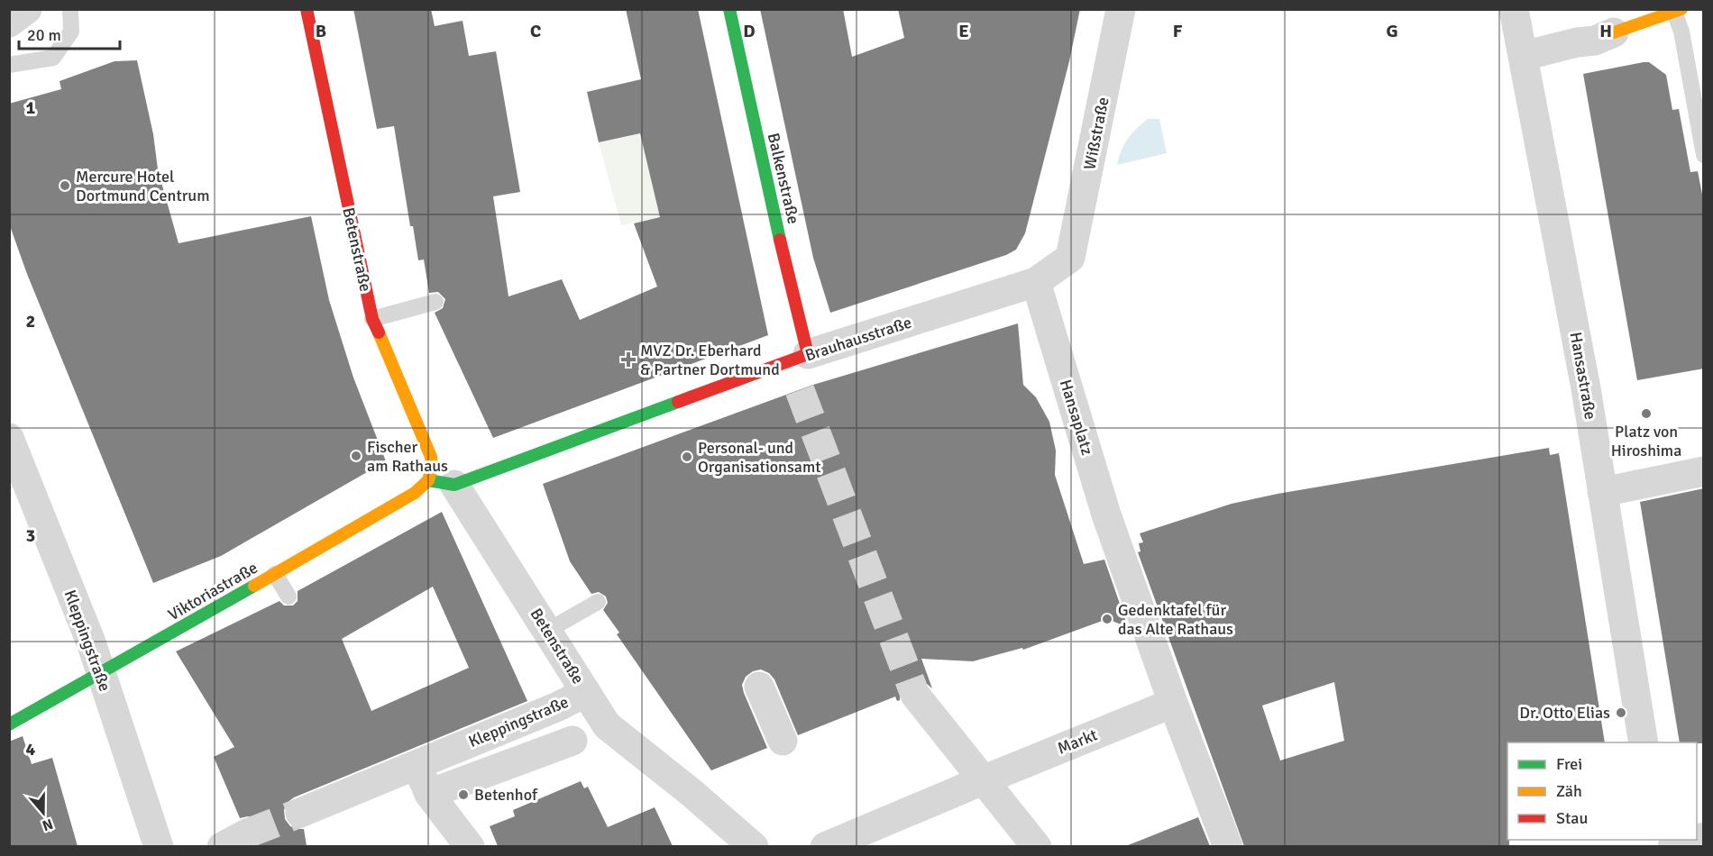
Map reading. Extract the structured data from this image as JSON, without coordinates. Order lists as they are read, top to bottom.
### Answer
{
  "streets": {
    "street": [
      "Wißstraße",
      "Balkenstraße",
      "Betenstraße",
      "Brauhausstraße",
      "Hansastraße",
      "Hansaplatz",
      "Viktoriastraße",
      "Kleppingstraße",
      "Markt"
    ]
  },
  "crossings": [
    ["Wißstraße", "Brauhausstraße"],
    ["Balkenstraße", "Brauhausstraße"],
    ["Betenstraße", "Brauhausstraße"],
    ["Betenstraße", "Viktoriastraße"],
    ["Betenstraße", "Kleppingstraße"],
    ["Brauhausstraße", "Hansaplatz"],
    ["Brauhausstraße", "Viktoriastraße"],
    ["Hansaplatz", "Markt"],
    ["Viktoriastraße", "Kleppingstraße"]
  ],
  "places": {
    "other": [
      "Mercure Hotel Dortmund Centrum",
      "Platz von Hiroshima",
      "Fischer am Rathaus",
      "Personal- und Organisationsamt",
      "Gedenktafel für das Alte Rathaus",
      "Dr. Otto Elias",
      "Betenhof"
    ],
    "health": ["MVZ Dr. Eberhard & Partner Dortmund"]
  },
  "legend": ["Frei", "Zäh", "Stau"],
  "scale_bar": "20 m",
  "north": "bottom",
  "grid": {
    "columns": [
      "B",
      "C",
      "D",
      "E",
      "F",
      "G",
      "H"
    ],
    "rows": [
      "1",
      "2",
      "3",
      "4"
    ]
  }
}
